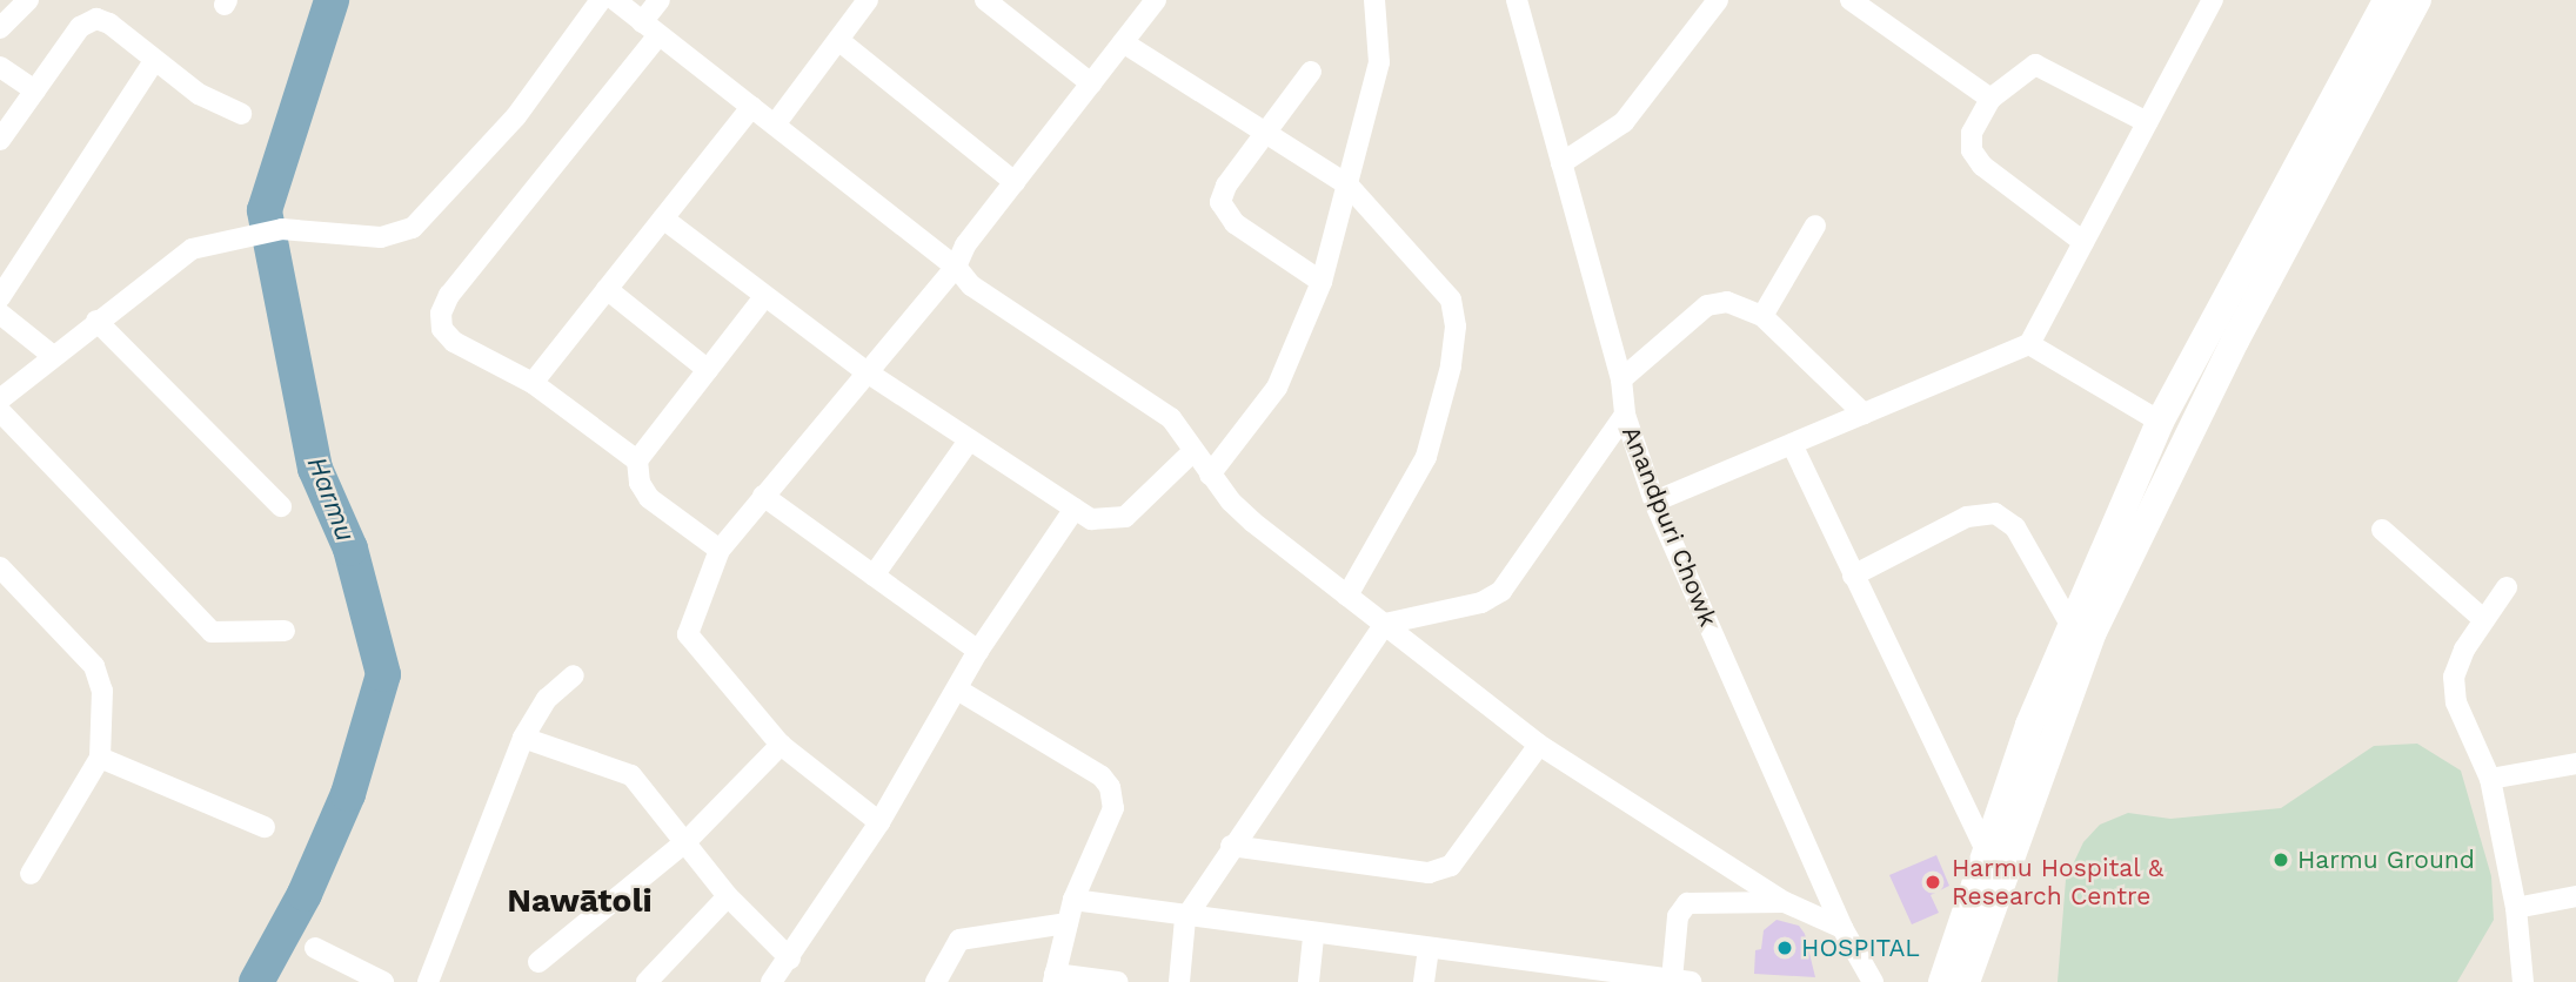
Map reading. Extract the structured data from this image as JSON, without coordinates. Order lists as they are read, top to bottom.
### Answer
{
  "streets": {
    "street": ["Anandpuri Chowk"]
  },
  "districts": ["Nawātoli"],
  "water": ["Harmu"],
  "places": ["Harmu Ground", "Harmu Hospital & Research Centre", "HOSPITAL"]
}
